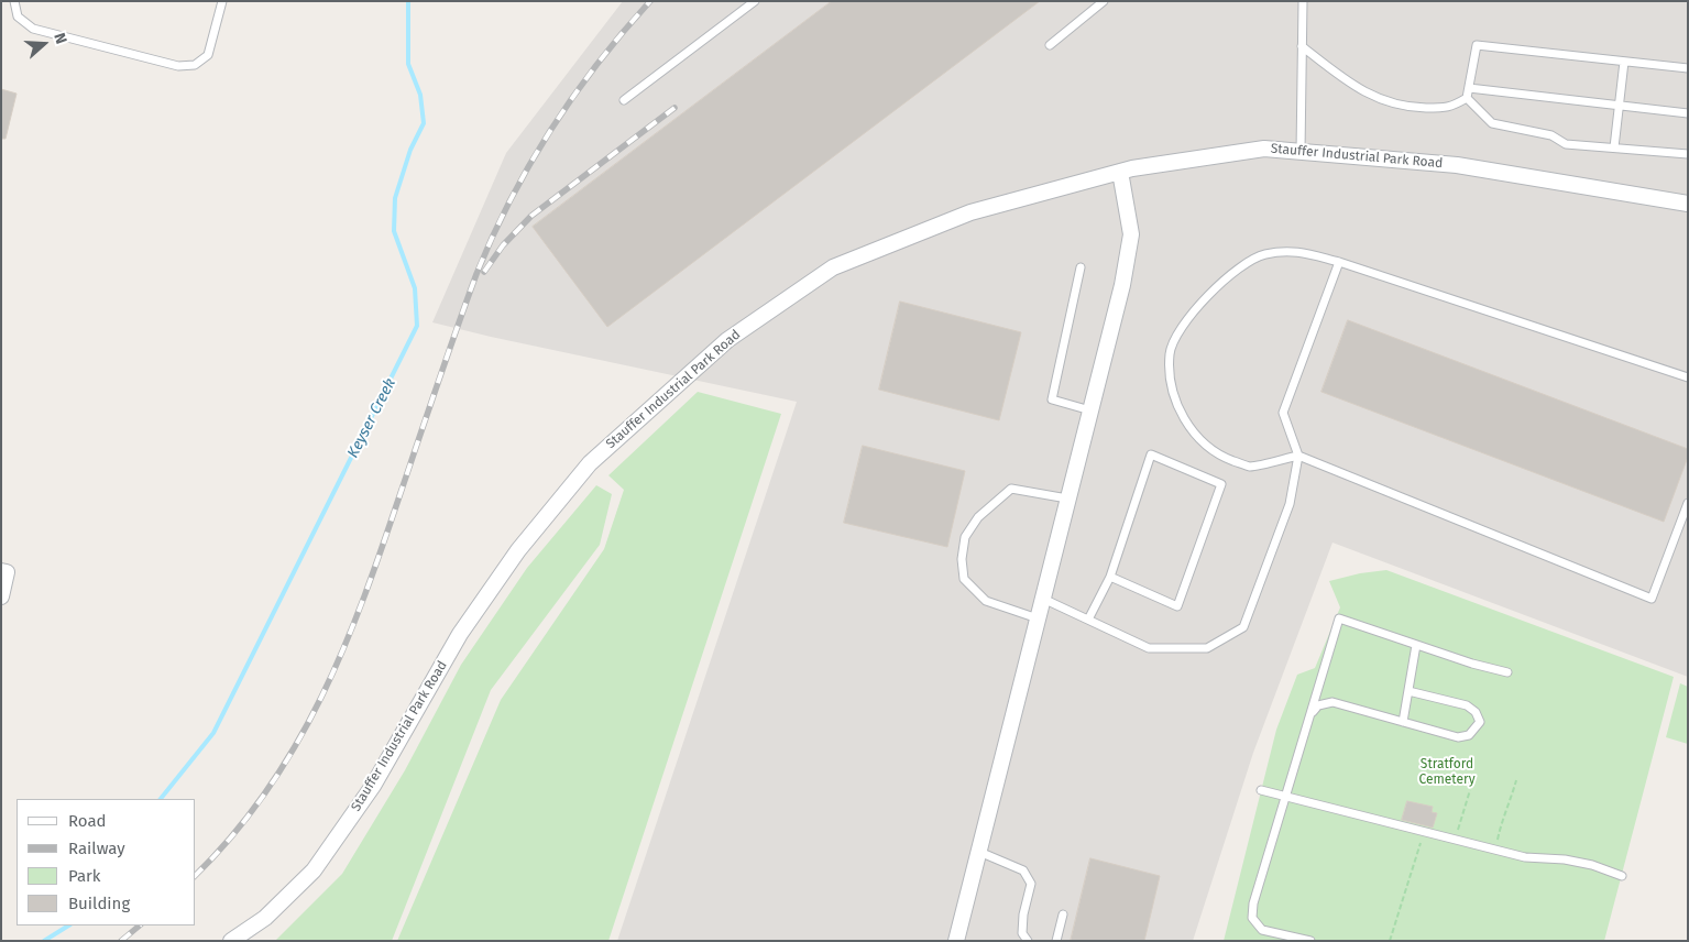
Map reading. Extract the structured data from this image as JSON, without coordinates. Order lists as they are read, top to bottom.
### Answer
{
  "streets": {
    "street": ["Stauffer Industrial Park Road"]
  },
  "water": ["Keyser Creek"],
  "parks": ["Stratford Cemetery"],
  "legend": [
    "Road",
    "Railway",
    "Park",
    "Building"
  ],
  "north": "right"
}
